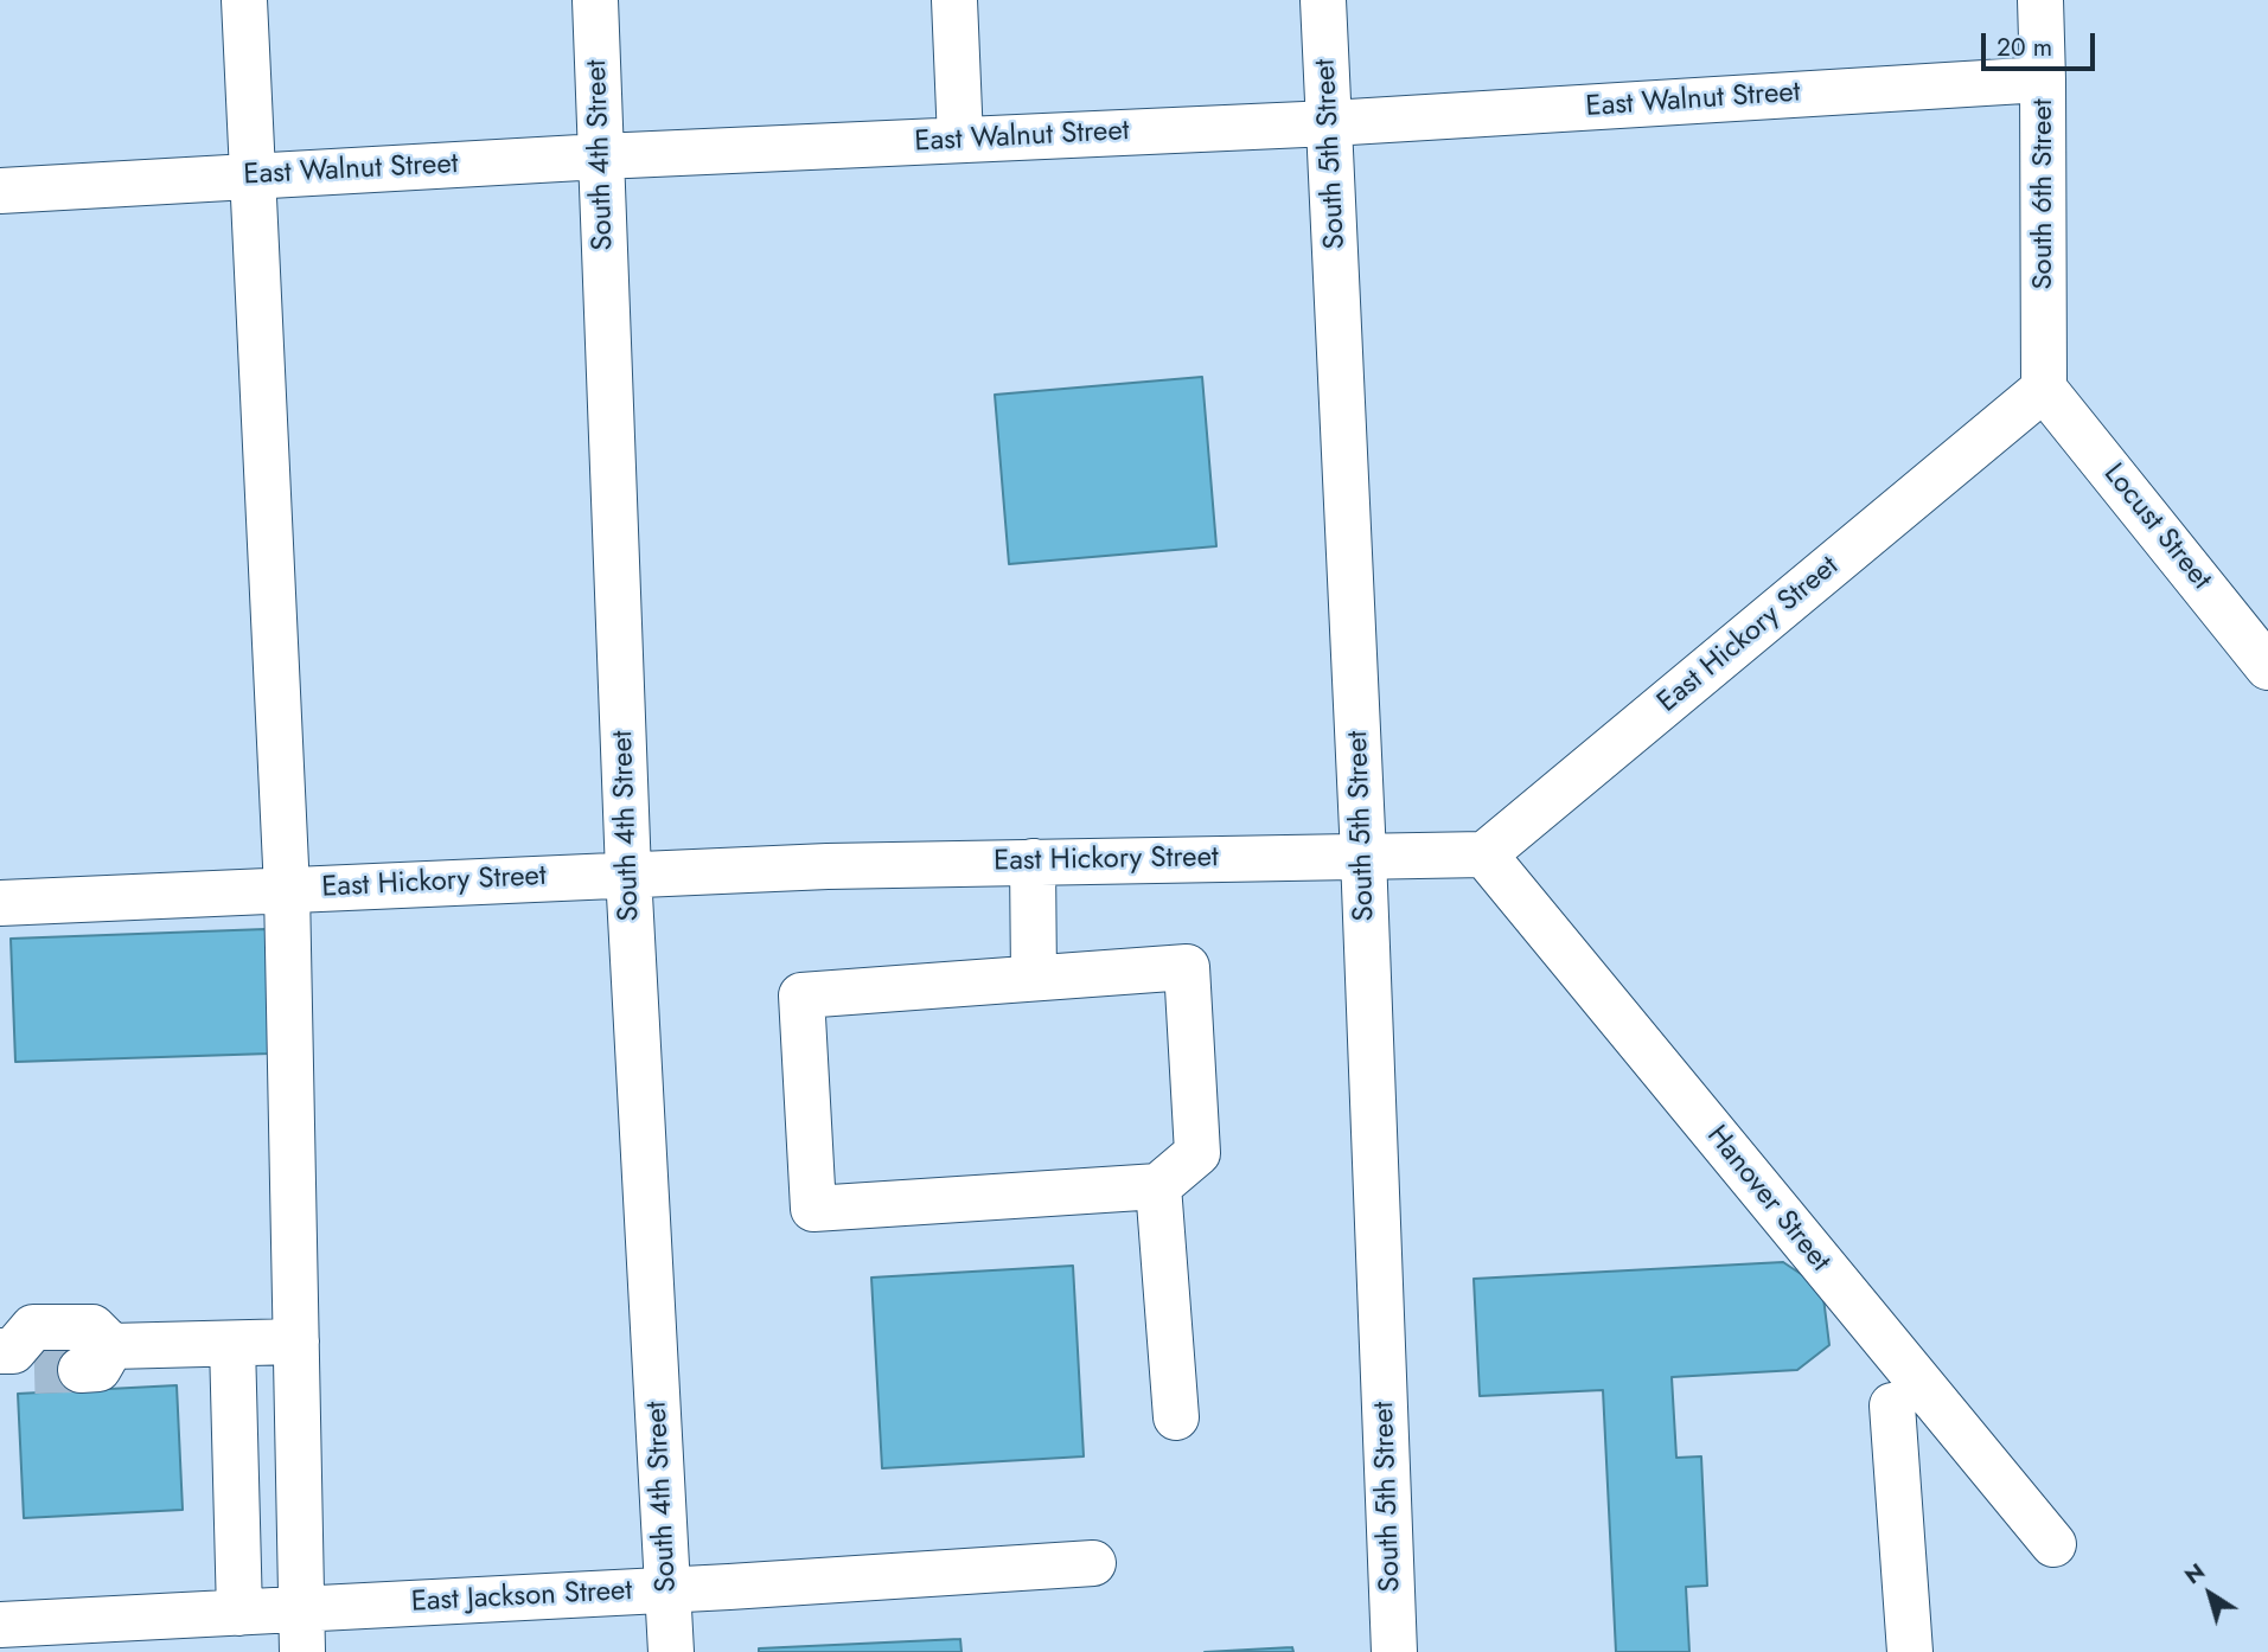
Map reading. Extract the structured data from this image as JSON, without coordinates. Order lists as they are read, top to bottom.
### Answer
{
  "streets": {
    "street": [
      "East Walnut Street",
      "South 5th Street",
      "South 4th Street",
      "South 6th Street",
      "Locust Street",
      "East Hickory Street",
      "Hanover Street",
      "East Jackson Street"
    ]
  },
  "crossings": [
    ["East Walnut Street", "South 5th Street"],
    ["East Walnut Street", "South 4th Street"],
    ["East Walnut Street", "South 6th Street"],
    ["South 5th Street", "East Hickory Street"],
    ["South 4th Street", "East Hickory Street"],
    ["South 4th Street", "East Jackson Street"],
    ["South 6th Street", "Locust Street"],
    ["South 6th Street", "East Hickory Street"],
    ["Locust Street", "East Hickory Street"],
    ["East Hickory Street", "Hanover Street"]
  ],
  "scale_bar": "20 m",
  "north": "top left"
}
